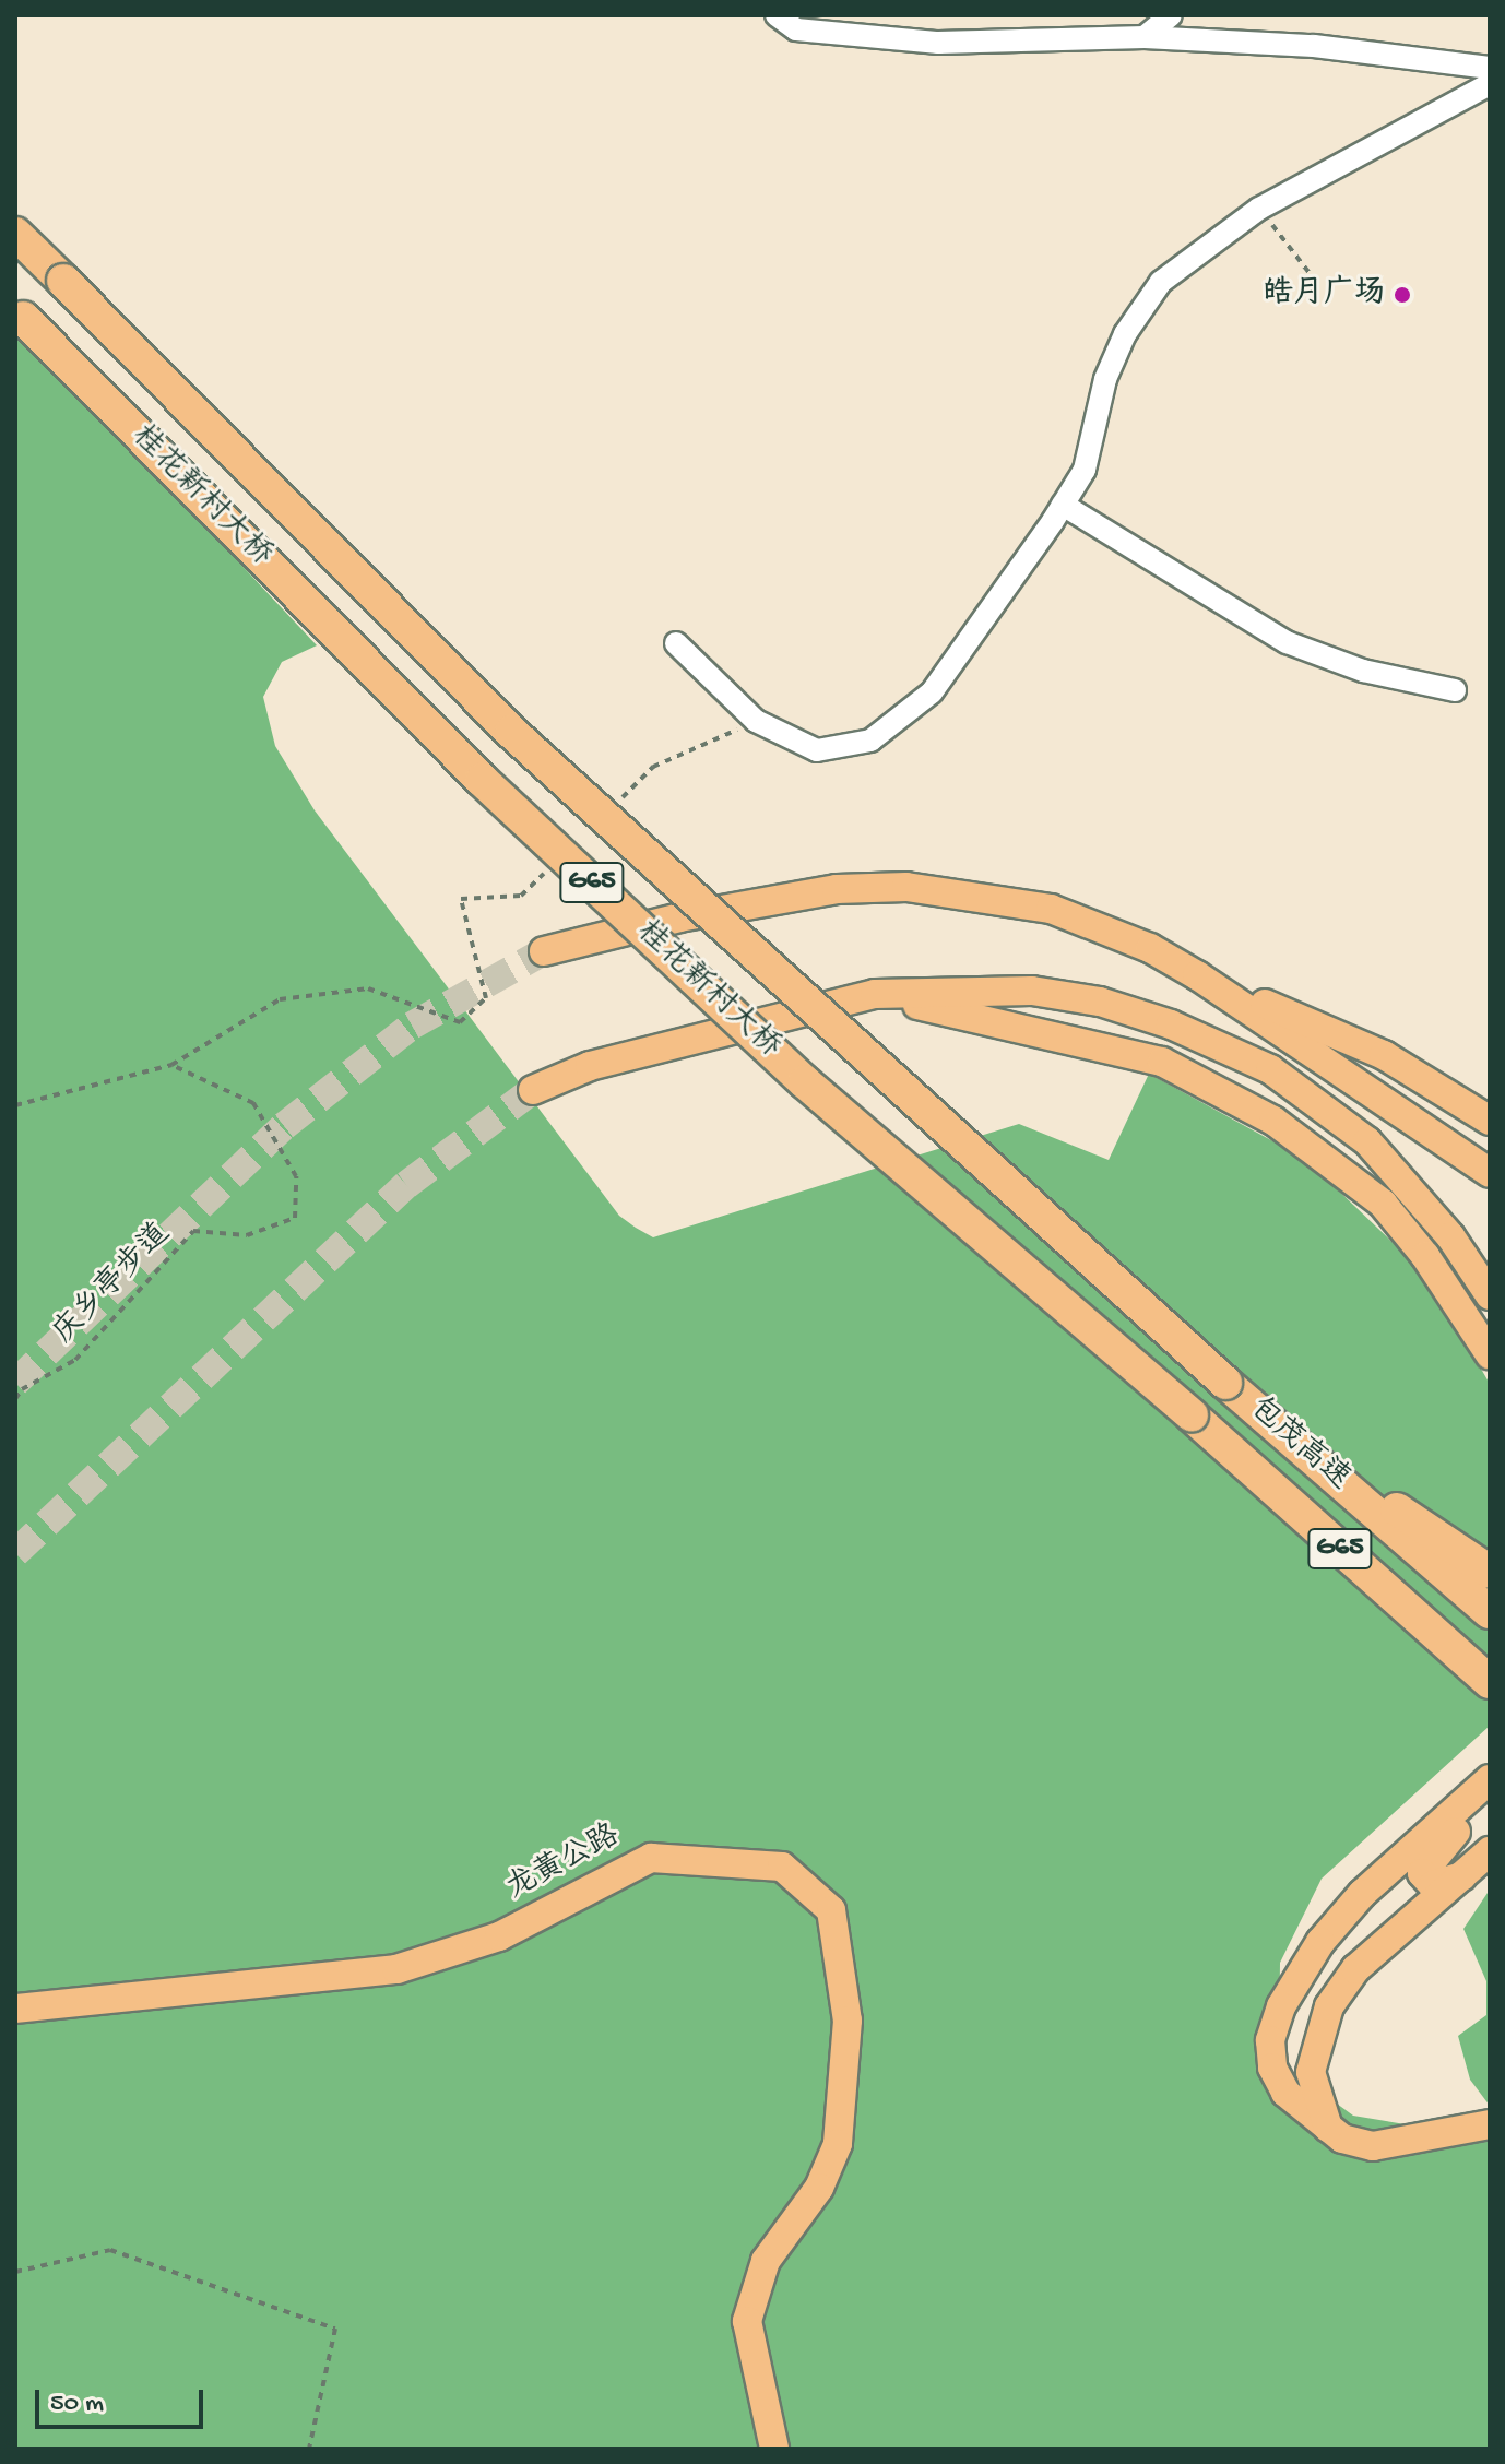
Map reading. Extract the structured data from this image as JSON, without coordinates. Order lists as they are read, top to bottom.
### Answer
{
  "streets": {
    "highway": ["桂花新村大桥", "G65", "包茂高速"],
    "main road": ["龙黄公路"],
    "path": ["庆乡亭步道"]
  },
  "crossings": [
    ["桂花新村大桥", "包茂高速"]
  ],
  "places": ["皓月广场"],
  "scale_bar": "50 m"
}
